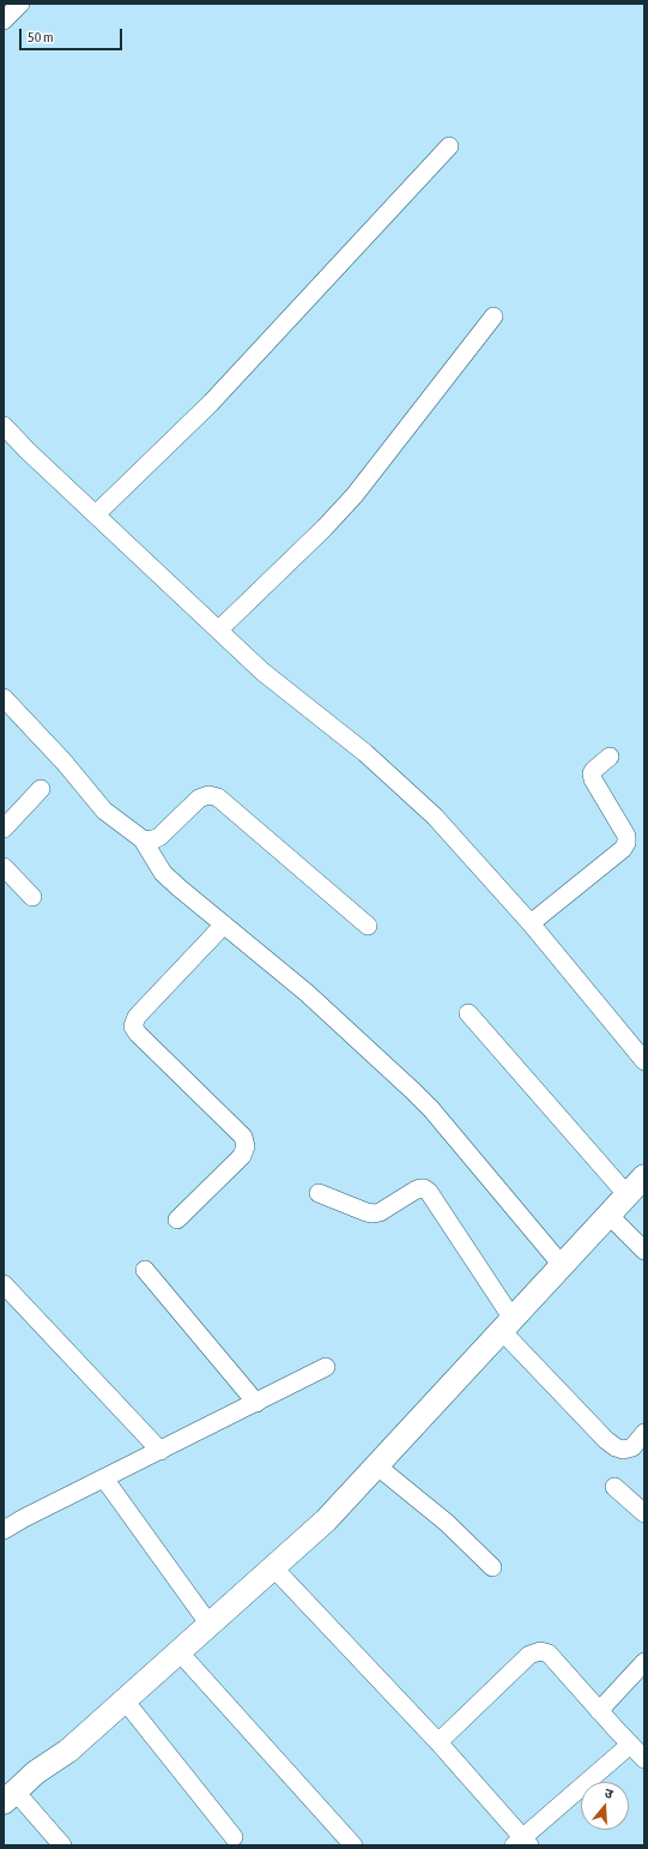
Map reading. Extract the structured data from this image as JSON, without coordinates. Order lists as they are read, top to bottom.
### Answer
{
  "scale_bar": "50 m",
  "north": "top"
}
